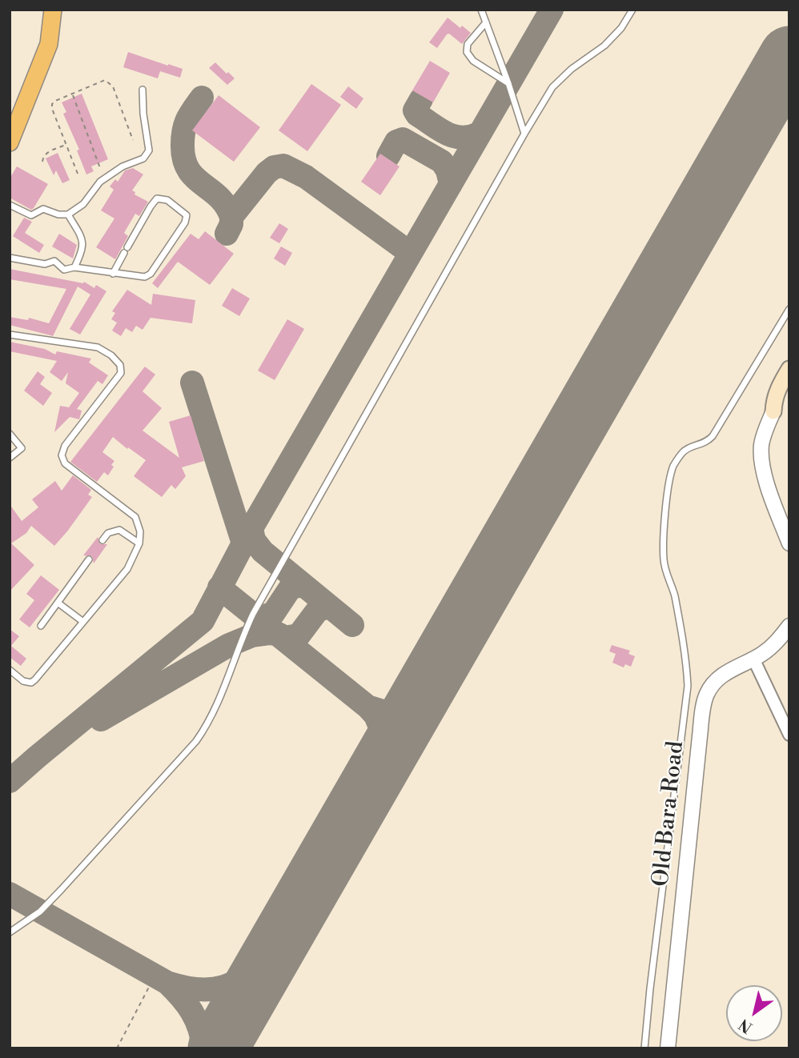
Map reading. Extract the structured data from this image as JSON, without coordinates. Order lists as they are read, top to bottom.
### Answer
{
  "streets": {
    "street": ["Old Bara Road"]
  },
  "north": "bottom left"
}
